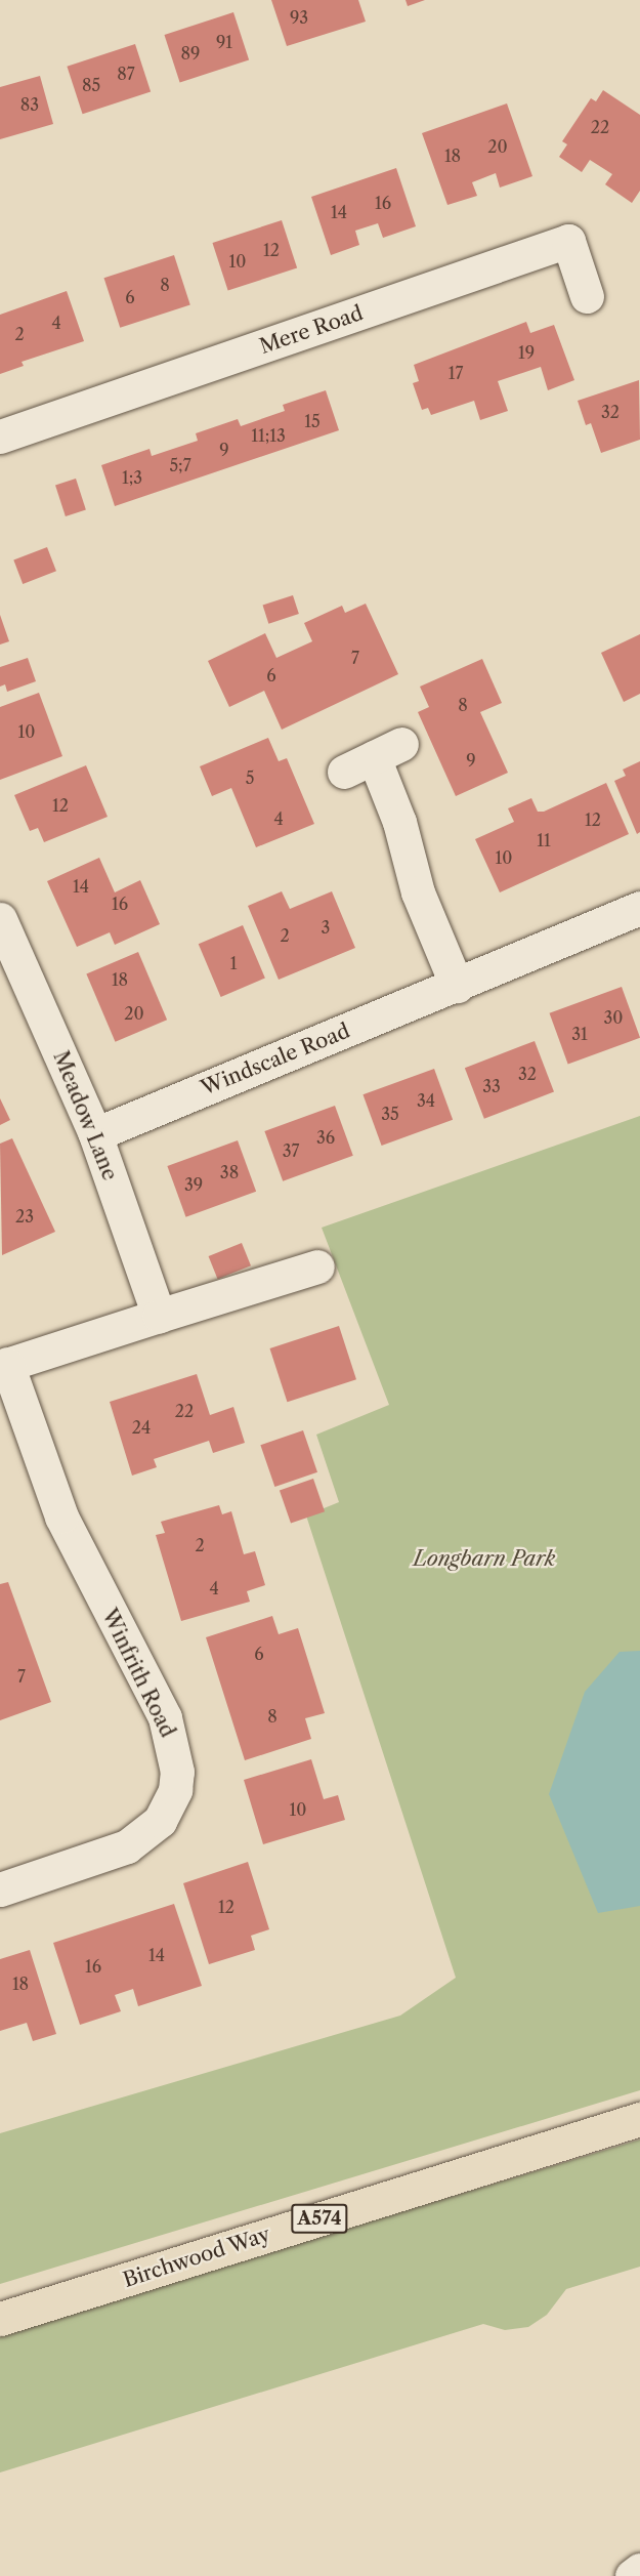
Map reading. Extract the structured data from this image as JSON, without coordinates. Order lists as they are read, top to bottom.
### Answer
{
  "streets": {
    "main road": ["A574", "Birchwood Way"],
    "street": [
      "Mere Road",
      "Windscale Road",
      "Meadow Lane",
      "Winfrith Road"
    ]
  },
  "crossings": [
    ["Windscale Road", "Meadow Lane"]
  ],
  "parks": ["Longbarn Park"],
  "house_numbers": [
    "93",
    "91",
    "89",
    "87",
    "85",
    "83",
    "22",
    "20",
    "18",
    "16",
    "14",
    "12",
    "10",
    "8",
    "6",
    "4",
    "2",
    "19",
    "17",
    "32",
    "15",
    "11;13",
    "9",
    "5;7",
    "1;3",
    "7",
    "6",
    "8",
    "10",
    "9",
    "5",
    "12",
    "4",
    "12",
    "11",
    "10",
    "14",
    "16",
    "3",
    "2",
    "1",
    "18",
    "20",
    "30",
    "31",
    "32",
    "33",
    "34",
    "35",
    "36",
    "37",
    "38",
    "39",
    "23",
    "22",
    "24",
    "2",
    "4",
    "6",
    "7",
    "8",
    "10",
    "12",
    "14",
    "16",
    "18"
  ]
}
